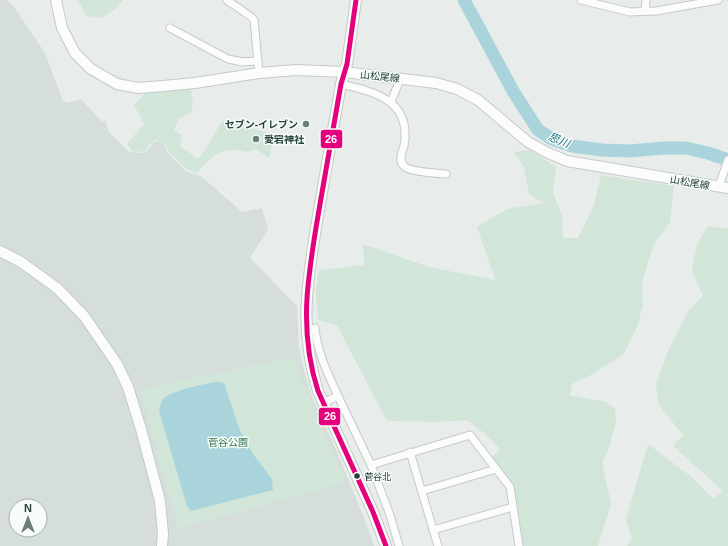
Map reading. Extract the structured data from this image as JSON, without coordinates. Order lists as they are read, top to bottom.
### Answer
{
  "streets": {
    "main road": ["山松尾線"]
  },
  "water": ["思川"],
  "parks": ["菅谷公園"],
  "places": ["セブン-イレブン", "愛宕神社", "菅谷北"],
  "lines": ["transit line 26"],
  "north": "top"
}
